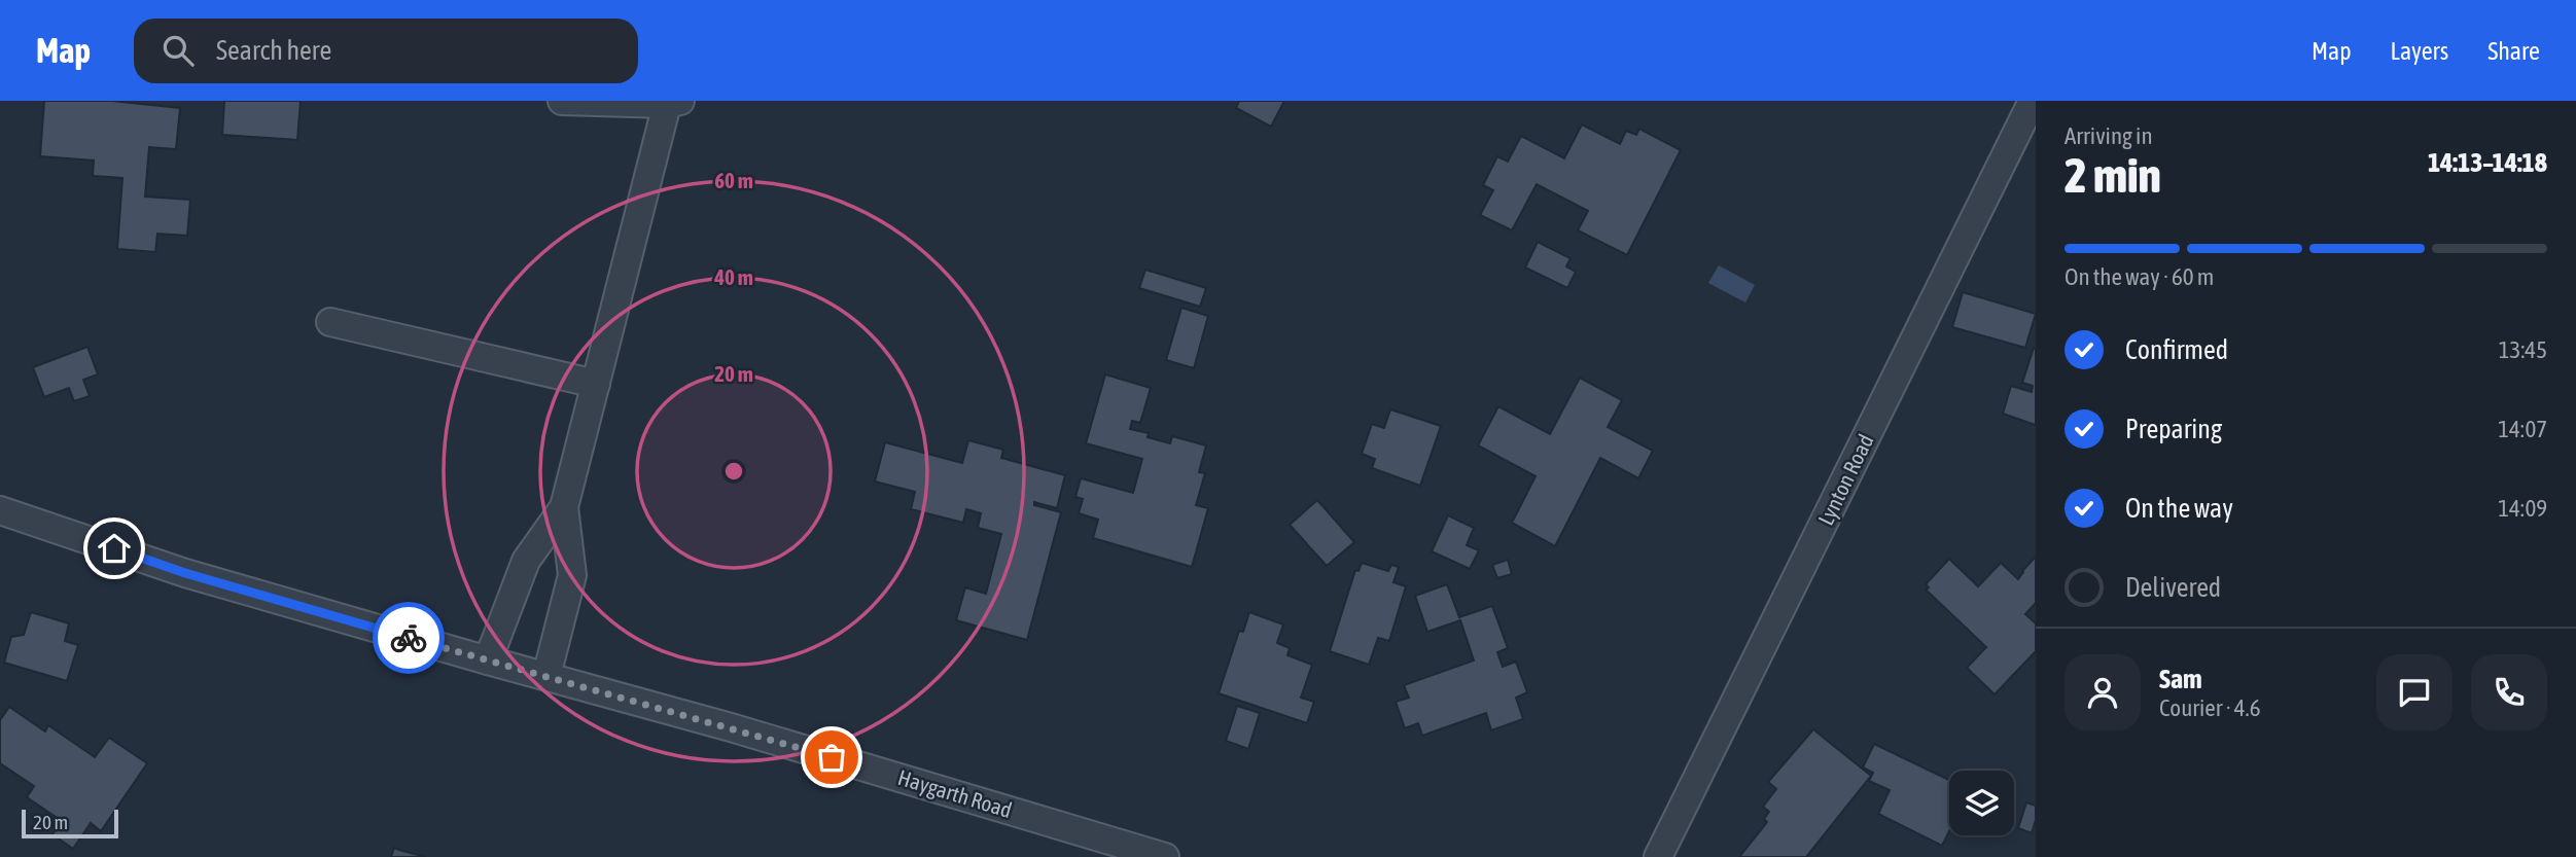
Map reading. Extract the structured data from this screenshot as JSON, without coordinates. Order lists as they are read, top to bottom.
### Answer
{
  "streets": {
    "street": ["Lynton Road", "Haygarth Road"]
  },
  "scale_bar": "20 m",
  "page": {
    "header": "Map",
    "search": "Search here",
    "nav": ["Map", "Layers", "Share"],
    "heading": ["2 min", "Arriving in", "14:13–14:18"],
    "panel": ["Sam", "Courier · 4.6"],
    "bar": "On the way · 60 m",
    "list": [
      ["Confirmed", "13:45"],
      ["Preparing", "14:07"],
      ["On the way", "14:09"],
      "Delivered"
    ],
    "scale": "20 m"
  },
  "rings": ["60 m", "40 m", "20 m"]
}
